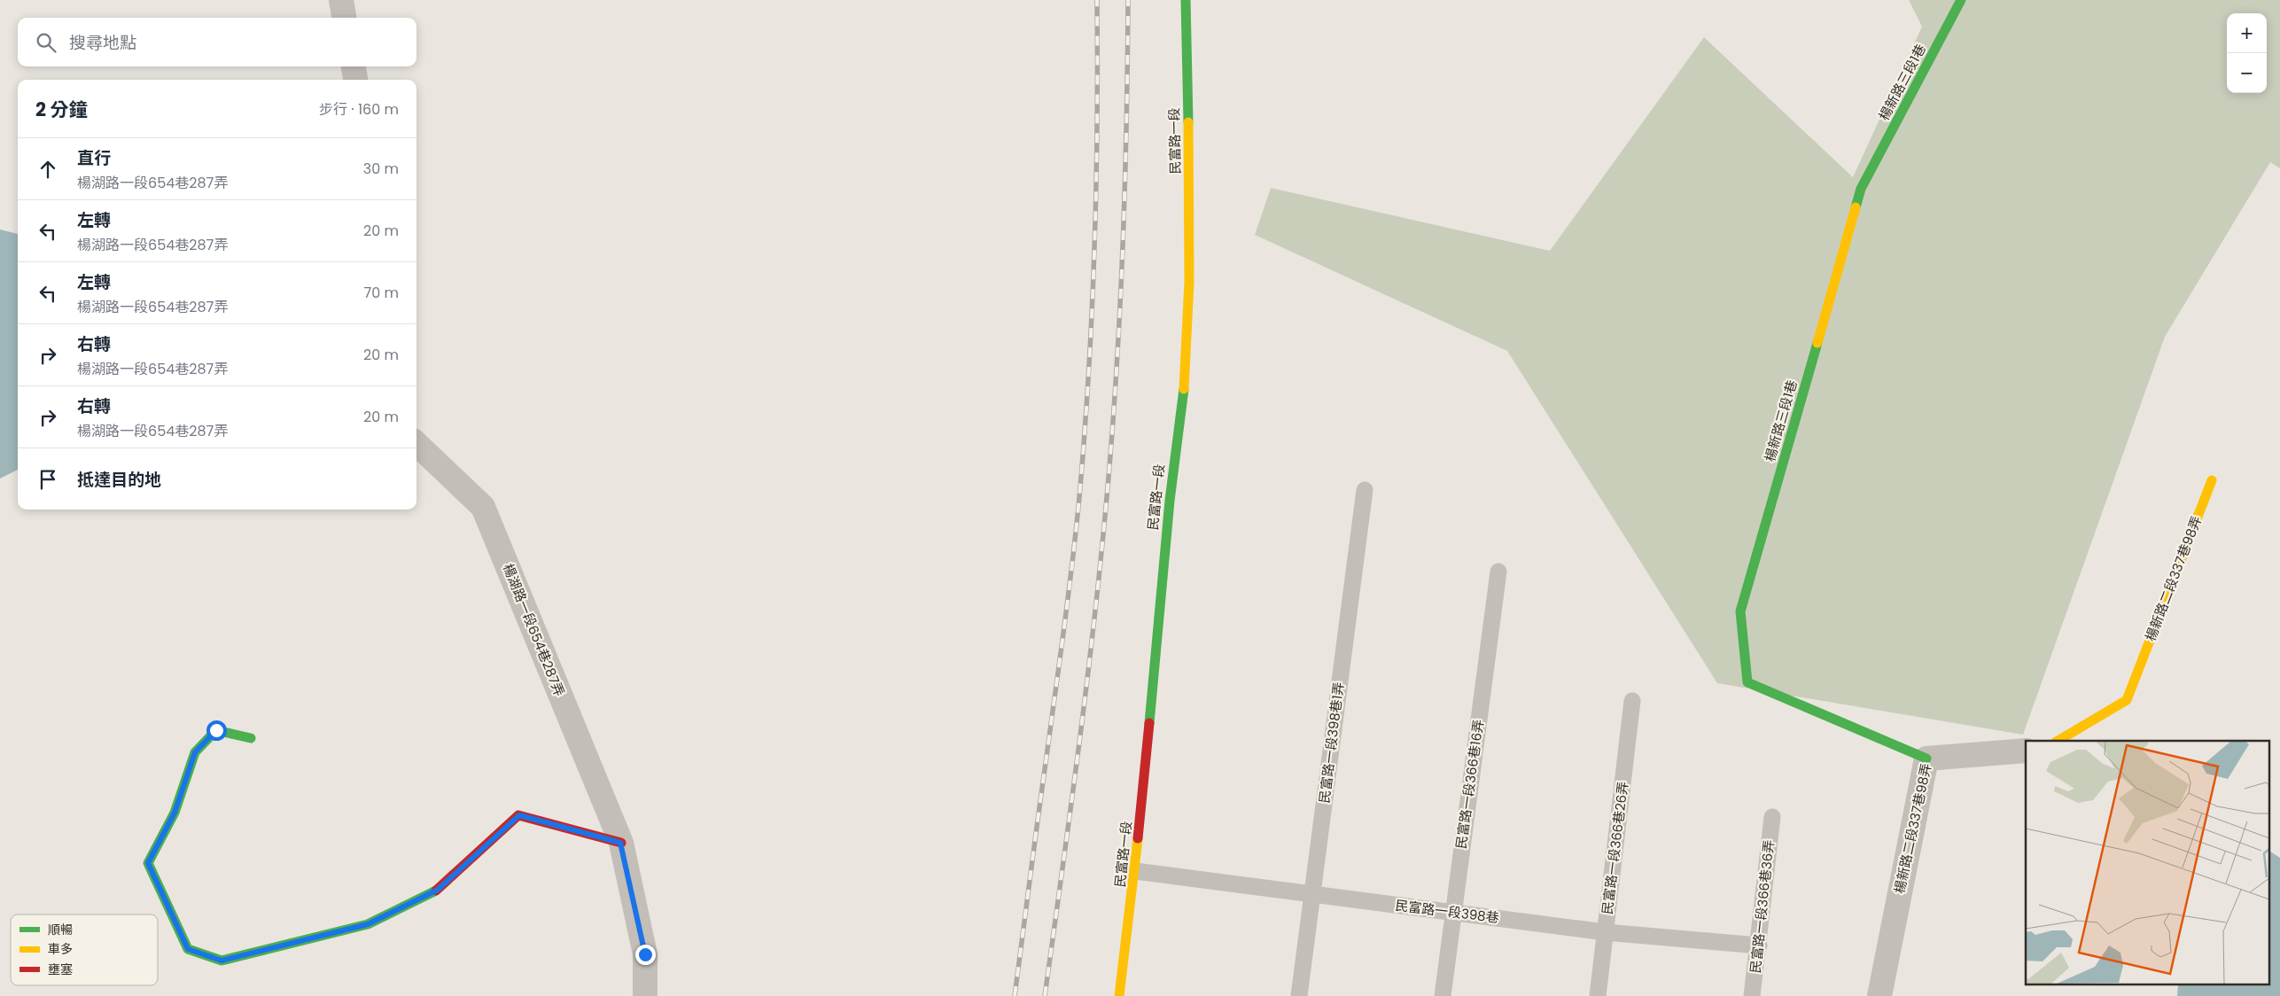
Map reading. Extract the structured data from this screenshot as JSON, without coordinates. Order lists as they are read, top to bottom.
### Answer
{
  "streets": {
    "street": [
      "楊新路三段1巷",
      "民富路一段",
      "楊新路二段337巷98弄",
      "楊湖路一段654巷287弄"
    ],
    "lane": [
      "民富路一段398巷1弄",
      "民富路一段366巷16弄",
      "民富路一段366巷26弄",
      "民富路一段366巷36弄",
      "民富路一段398巷"
    ]
  },
  "crossings": [
    ["楊新路三段1巷", "楊新路二段337巷98弄"],
    ["民富路一段", "民富路一段398巷"],
    ["民富路一段398巷1弄", "民富路一段398巷"],
    ["民富路一段366巷16弄", "民富路一段398巷"],
    ["民富路一段366巷26弄", "民富路一段398巷"],
    ["民富路一段366巷36弄", "民富路一段398巷"]
  ],
  "legend": ["順暢", "車多", "壅塞"],
  "page": {
    "map_buttons": ["+", "−"],
    "search": "搜尋地點",
    "heading": ["2 分鐘", "步行 · 160 m"],
    "list": [
      ["直行", "楊湖路一段654巷287弄", "30 m"],
      ["左轉", "楊湖路一段654巷287弄", "20 m"],
      ["左轉", "楊湖路一段654巷287弄", "70 m"],
      ["右轉", "楊湖路一段654巷287弄", "20 m"],
      ["右轉", "楊湖路一段654巷287弄", "20 m"],
      "抵達目的地"
    ]
  }
}
